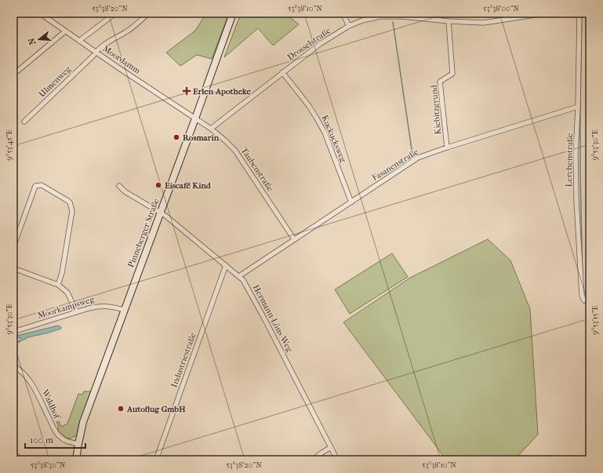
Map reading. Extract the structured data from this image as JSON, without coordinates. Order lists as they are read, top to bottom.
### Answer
{
  "streets": {
    "main road": ["Pinneberger Straße"],
    "street": [
      "Drosselstraße",
      "Moordamm",
      "Ulmenweg",
      "Kiebitzgrund",
      "Kuckucksweg",
      "Lerchenstraße",
      "Fasanenstraße",
      "Taubenstraße",
      "Moorkampsweg",
      "Hermann-Löns-Weg",
      "Industriestraße",
      "Waldhof"
    ]
  },
  "crossings": [
    ["Drosselstraße", "Kiebitzgrund"],
    ["Drosselstraße", "Kuckucksweg"],
    ["Drosselstraße", "Taubenstraße"],
    ["Moordamm", "Ulmenweg"],
    ["Moordamm", "Taubenstraße"],
    ["Moordamm", "Pinneberger Straße"],
    ["Kiebitzgrund", "Fasanenstraße"],
    ["Kuckucksweg", "Fasanenstraße"],
    ["Lerchenstraße", "Fasanenstraße"],
    ["Fasanenstraße", "Taubenstraße"],
    ["Fasanenstraße", "Hermann-Löns-Weg"],
    ["Taubenstraße", "Pinneberger Straße"],
    ["Pinneberger Straße", "Moorkampsweg"],
    ["Pinneberger Straße", "Hermann-Löns-Weg"],
    ["Pinneberger Straße", "Waldhof"],
    ["Hermann-Löns-Weg", "Industriestraße"]
  ],
  "places": {
    "health": ["Erlen-Apotheke"],
    "other": ["Rosmarin", "Eiscafé Kind", "Autoflug GmbH"]
  },
  "scale_bar": "100 m",
  "north": "left",
  "coordinates": [
    "53°38'20\"N",
    "53°38'10\"N",
    "53°38'00\"N",
    "9°53'45\"E",
    "9°53'30\"E",
    "9°53'15\"E",
    "53°38'30\"N"
  ]
}
